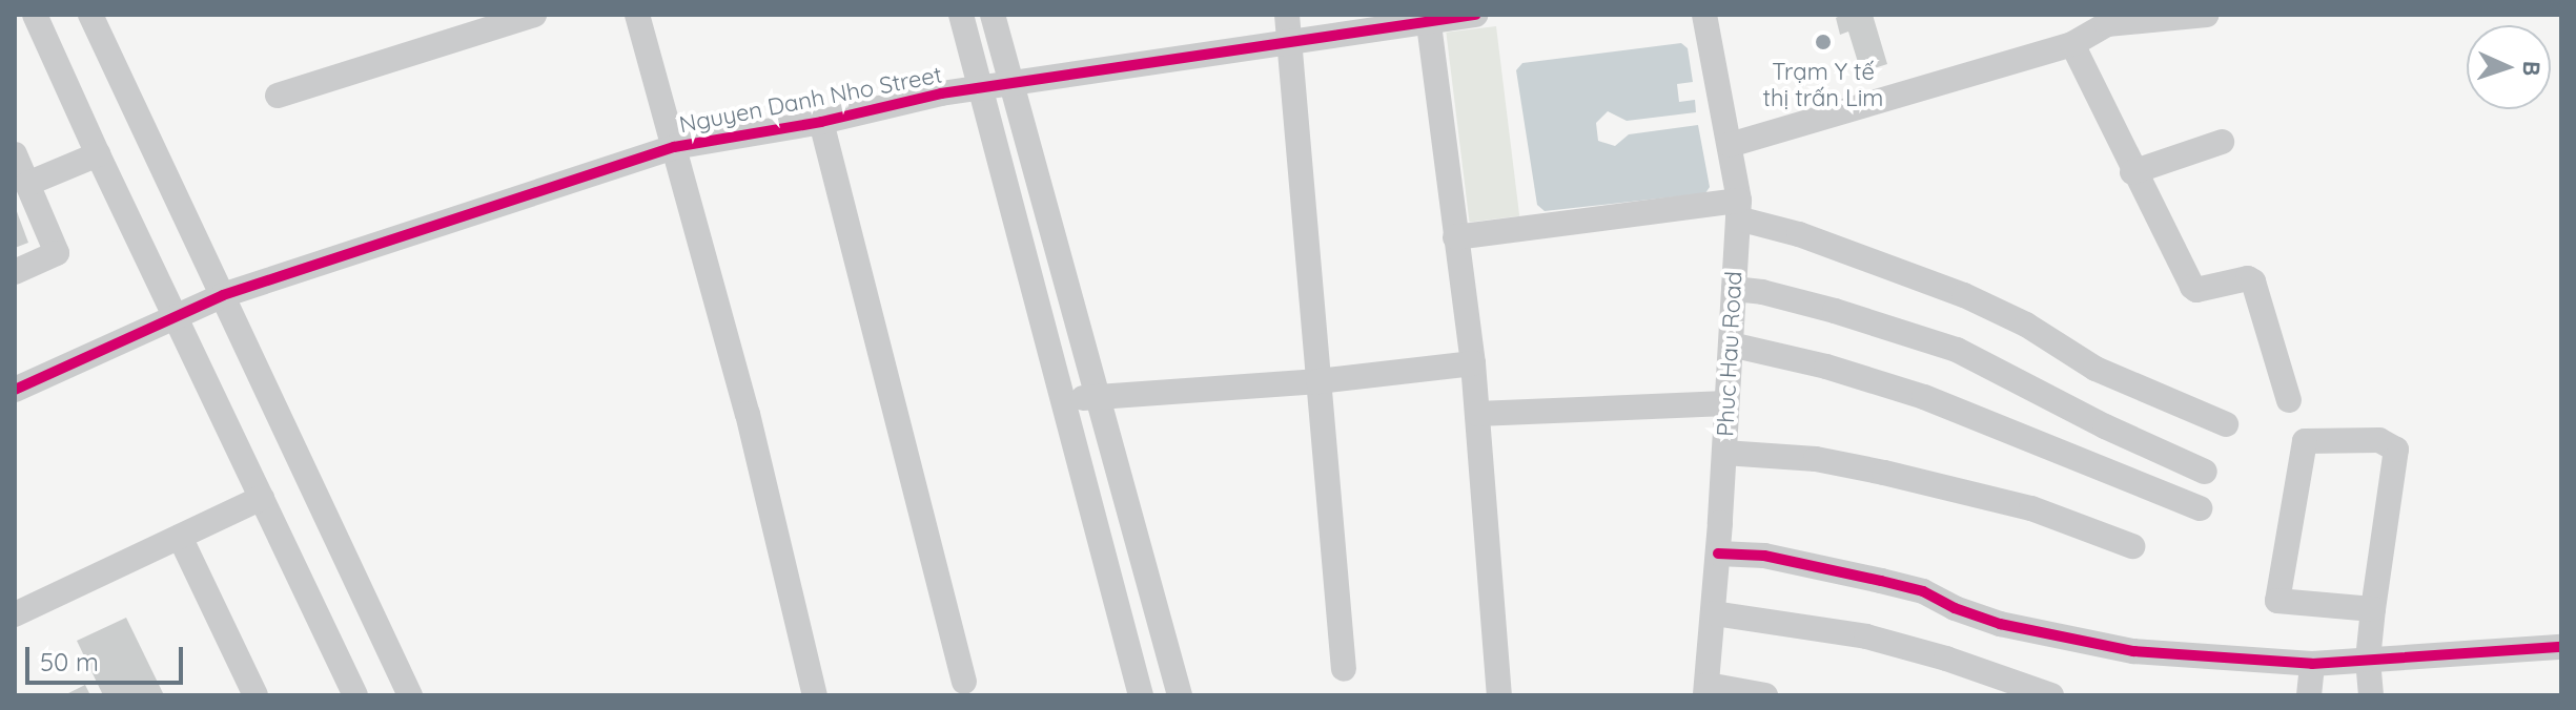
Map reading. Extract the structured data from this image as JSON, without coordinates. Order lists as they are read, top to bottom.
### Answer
{
  "streets": {
    "street": ["Nguyen Danh Nho Street", "Phuc Hau Road"]
  },
  "places": ["Trạm Y tế thị trấn Lim"],
  "scale_bar": "50 m",
  "north": "right"
}
